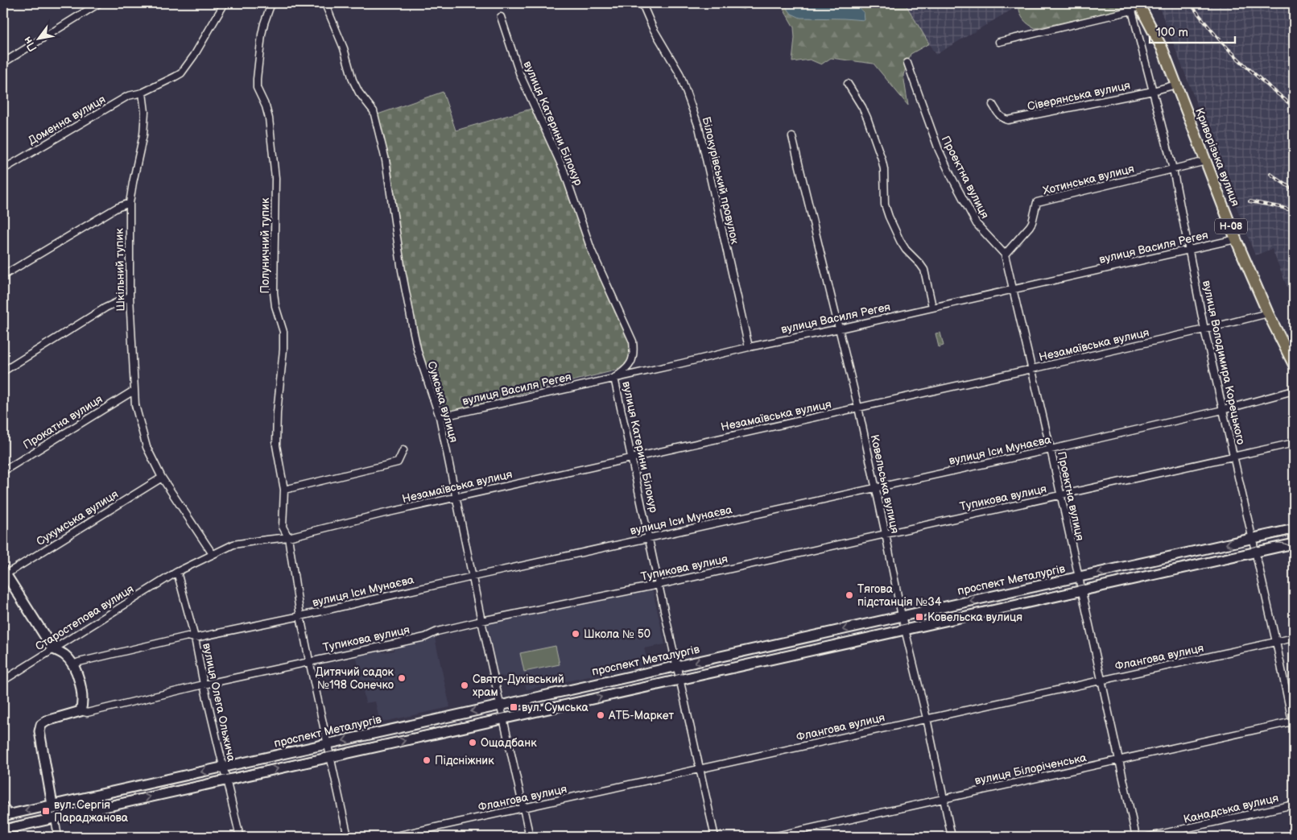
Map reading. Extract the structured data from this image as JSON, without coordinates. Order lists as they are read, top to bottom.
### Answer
{
  "streets": {
    "main road": ["Криворізька вулиця", "Н-08", "проспект Металургів"],
    "street": [
      "Сіверянська вулиця",
      "Доменна вулиця",
      "вулиця Катерини Білокур",
      "Проектна вулиця",
      "Хотинська вулиця",
      "Білокурівський провулок",
      "Полуничний тупик",
      "вулиця Василя Регея",
      "Шкільний тупик",
      "Незамаївська вулиця",
      "вулиця Володимира Корецького",
      "Сумська вулиця",
      "Прокатна вулиця",
      "вулиця Іси Мунаєва",
      "Ковельська вулиця",
      "Тупикова вулиця",
      "Сухумська вулиця",
      "Старостепова вулиця",
      "Флангова вулиця",
      "вулиця Олега Ольжича",
      "вулиця Білоріченська",
      "Канадська вулиця"
    ]
  },
  "crossings": [
    ["Сіверянська вулиця", "Криворізька вулиця"],
    ["Сіверянська вулиця", "вулиця Володимира Корецького"],
    ["Доменна вулиця", "Шкільний тупик"],
    ["вулиця Катерини Білокур", "вулиця Василя Регея"],
    ["вулиця Катерини Білокур", "Незамаївська вулиця"],
    ["вулиця Катерини Білокур", "вулиця Іси Мунаєва"],
    ["вулиця Катерини Білокур", "Тупикова вулиця"],
    ["вулиця Катерини Білокур", "проспект Металургів"],
    ["вулиця Катерини Білокур", "Флангова вулиця"],
    ["Криворізька вулиця", "Хотинська вулиця"],
    ["Криворізька вулиця", "вулиця Василя Регея"],
    ["Криворізька вулиця", "Незамаївська вулиця"],
    ["Криворізька вулиця", "вулиця Володимира Корецького"],
    ["Проектна вулиця", "Хотинська вулиця"],
    ["Проектна вулиця", "вулиця Василя Регея"],
    ["Проектна вулиця", "Незамаївська вулиця"],
    ["Проектна вулиця", "вулиця Іси Мунаєва"],
    ["Проектна вулиця", "Тупикова вулиця"],
    ["Проектна вулиця", "проспект Металургів"],
    ["Проектна вулиця", "Флангова вулиця"],
    ["Проектна вулиця", "вулиця Білоріченська"],
    ["Хотинська вулиця", "вулиця Володимира Корецького"],
    ["Білокурівський провулок", "вулиця Василя Регея"],
    ["Полуничний тупик", "Незамаївська вулиця"],
    ["Полуничний тупик", "вулиця Іси Мунаєва"],
    ["Полуничний тупик", "Тупикова вулиця"],
    ["Полуничний тупик", "проспект Металургів"],
    ["вулиця Василя Регея", "вулиця Володимира Корецького"],
    ["вулиця Василя Регея", "Сумська вулиця"],
    ["вулиця Василя Регея", "Ковельська вулиця"],
    ["Шкільний тупик", "Незамаївська вулиця"],
    ["Шкільний тупик", "Прокатна вулиця"],
    ["Шкільний тупик", "Сухумська вулиця"],
    ["Шкільний тупик", "Старостепова вулиця"],
    ["Незамаївська вулиця", "вулиця Володимира Корецького"],
    ["Незамаївська вулиця", "Сумська вулиця"],
    ["Незамаївська вулиця", "Ковельська вулиця"],
    ["Незамаївська вулиця", "Старостепова вулиця"],
    ["вулиця Володимира Корецького", "вулиця Іси Мунаєва"],
    ["вулиця Володимира Корецького", "Тупикова вулиця"],
    ["вулиця Володимира Корецького", "проспект Металургів"],
    ["вулиця Володимира Корецького", "Флангова вулиця"],
    ["вулиця Володимира Корецького", "вулиця Білоріченська"],
    ["Сумська вулиця", "вулиця Іси Мунаєва"],
    ["Сумська вулиця", "Тупикова вулиця"],
    ["Сумська вулиця", "проспект Металургів"],
    ["Сумська вулиця", "Флангова вулиця"],
    ["вулиця Іси Мунаєва", "Ковельська вулиця"],
    ["вулиця Іси Мунаєва", "вулиця Олега Ольжича"],
    ["Ковельська вулиця", "Тупикова вулиця"],
    ["Ковельська вулиця", "проспект Металургів"],
    ["Ковельська вулиця", "Флангова вулиця"],
    ["Ковельська вулиця", "вулиця Білоріченська"],
    ["Тупикова вулиця", "вулиця Олега Ольжича"],
    ["проспект Металургів", "вулиця Олега Ольжича"],
    ["Старостепова вулиця", "вулиця Олега Ольжича"]
  ],
  "places": {
    "other": [
      "Тягова пiдстанцiя №34",
      "Школа № 50",
      "Дитячий садок №198 Сонечко",
      "Свято-Духівський храм",
      "АТБ-Маркет",
      "Ощадбанк",
      "Підсніжник"
    ],
    "transit": ["Ковельска вулиця", "вул. Сумська", "вул. Сергія Параджанова"]
  },
  "scale_bar": "100 m",
  "north": "bottom left"
}
